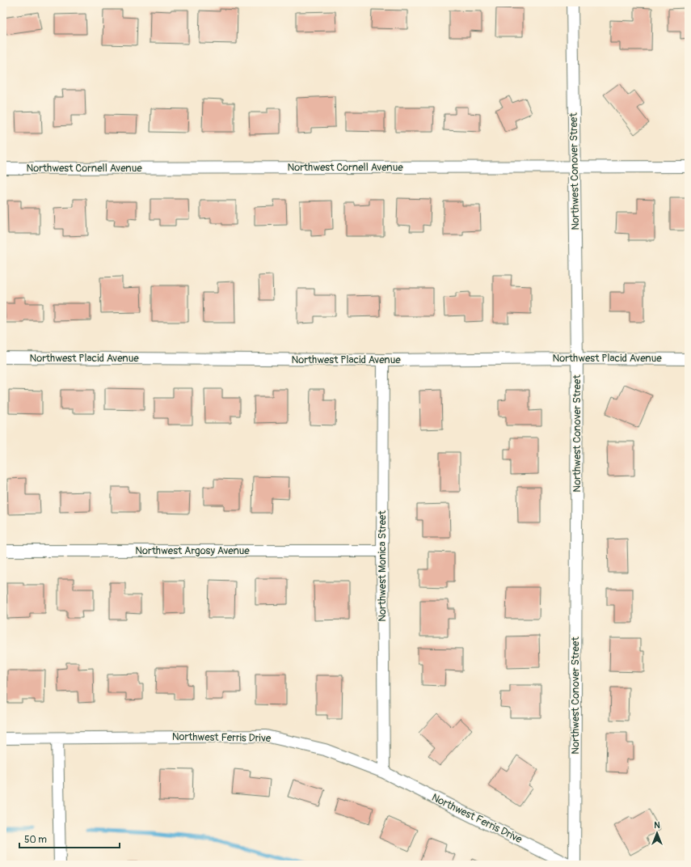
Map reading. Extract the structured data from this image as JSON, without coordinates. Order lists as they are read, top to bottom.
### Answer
{
  "streets": {
    "street": [
      "Northwest Cornell Avenue",
      "Northwest Conover Street",
      "Northwest Placid Avenue",
      "Northwest Argosy Avenue",
      "Northwest Monica Street",
      "Northwest Ferris Drive"
    ]
  },
  "crossings": [
    ["Northwest Cornell Avenue", "Northwest Conover Street"],
    ["Northwest Conover Street", "Northwest Placid Avenue"],
    ["Northwest Placid Avenue", "Northwest Monica Street"],
    ["Northwest Argosy Avenue", "Northwest Monica Street"],
    ["Northwest Monica Street", "Northwest Ferris Drive"]
  ],
  "scale_bar": "50 m",
  "north": "top"
}
